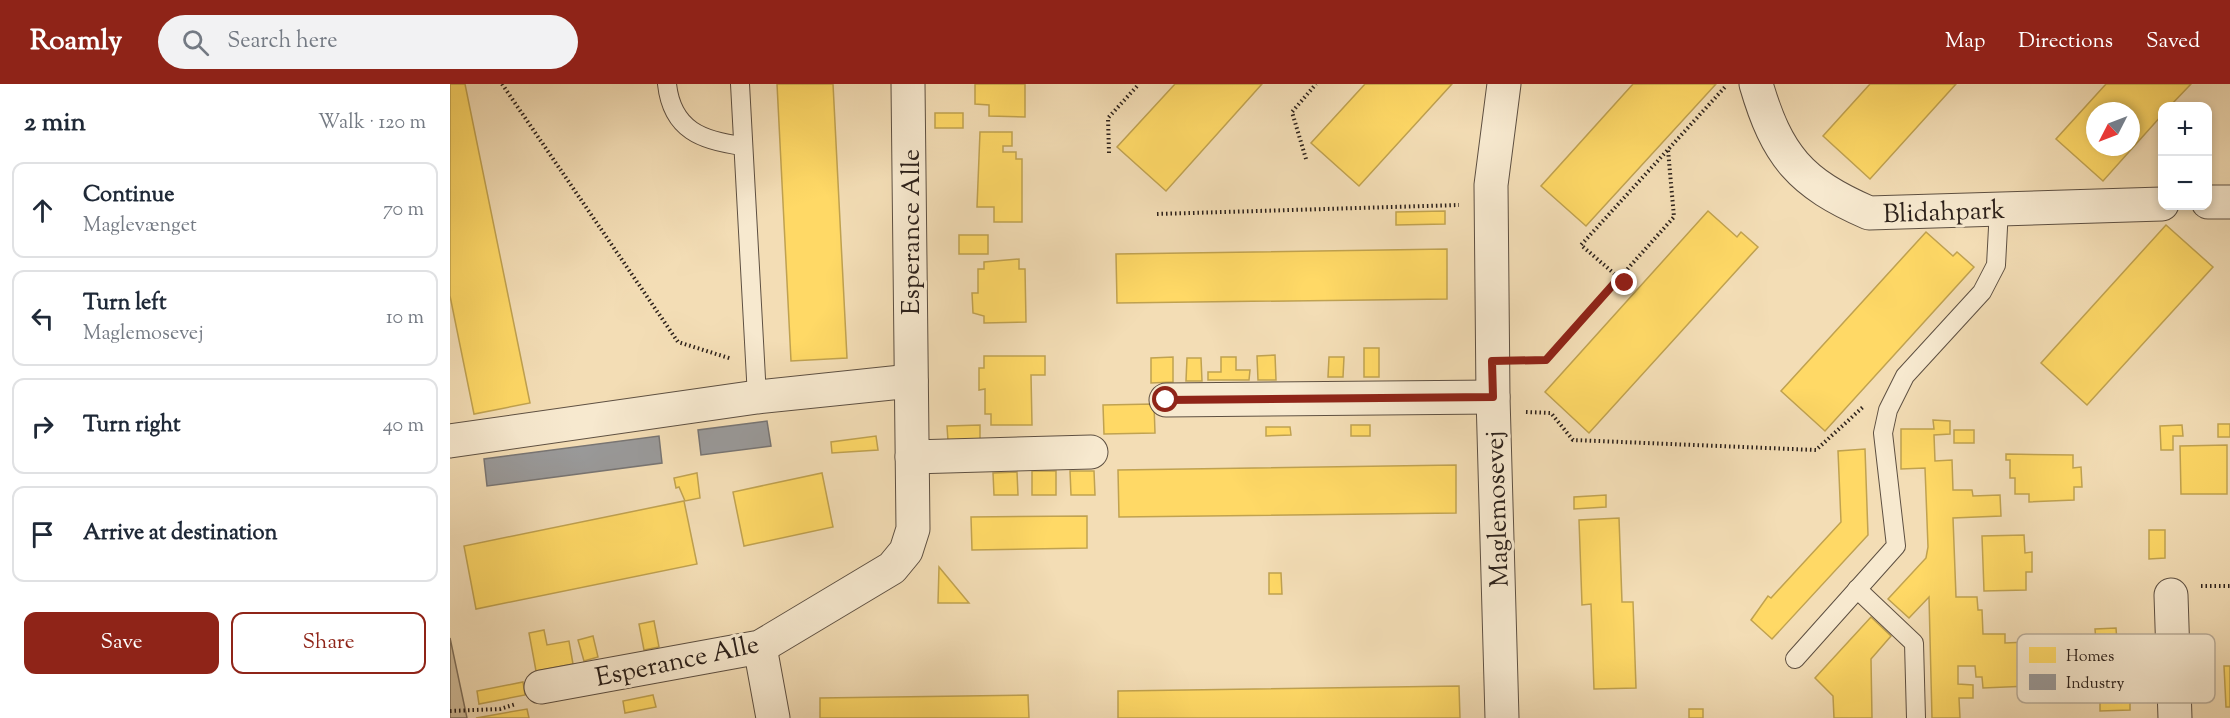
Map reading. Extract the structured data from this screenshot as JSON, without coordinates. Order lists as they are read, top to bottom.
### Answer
{
  "streets": {
    "street": ["Blidahpark", "Esperance Alle", "Maglemosevej"]
  },
  "legend": ["Homes", "Industry"],
  "north": "bottom left",
  "page": {
    "header": "Roamly",
    "search": "Search here",
    "nav": ["Map", "Directions", "Saved"],
    "heading": ["2 min", "Walk · 120 m"],
    "map_buttons": ["+", "−"],
    "list": [
      ["Continue", "Maglevænget", "70 m"],
      ["Turn left", "Maglemosevej", "10 m"],
      ["Turn right", "40 m"],
      "Arrive at destination"
    ],
    "buttons": ["Save", "Share"]
  }
}
